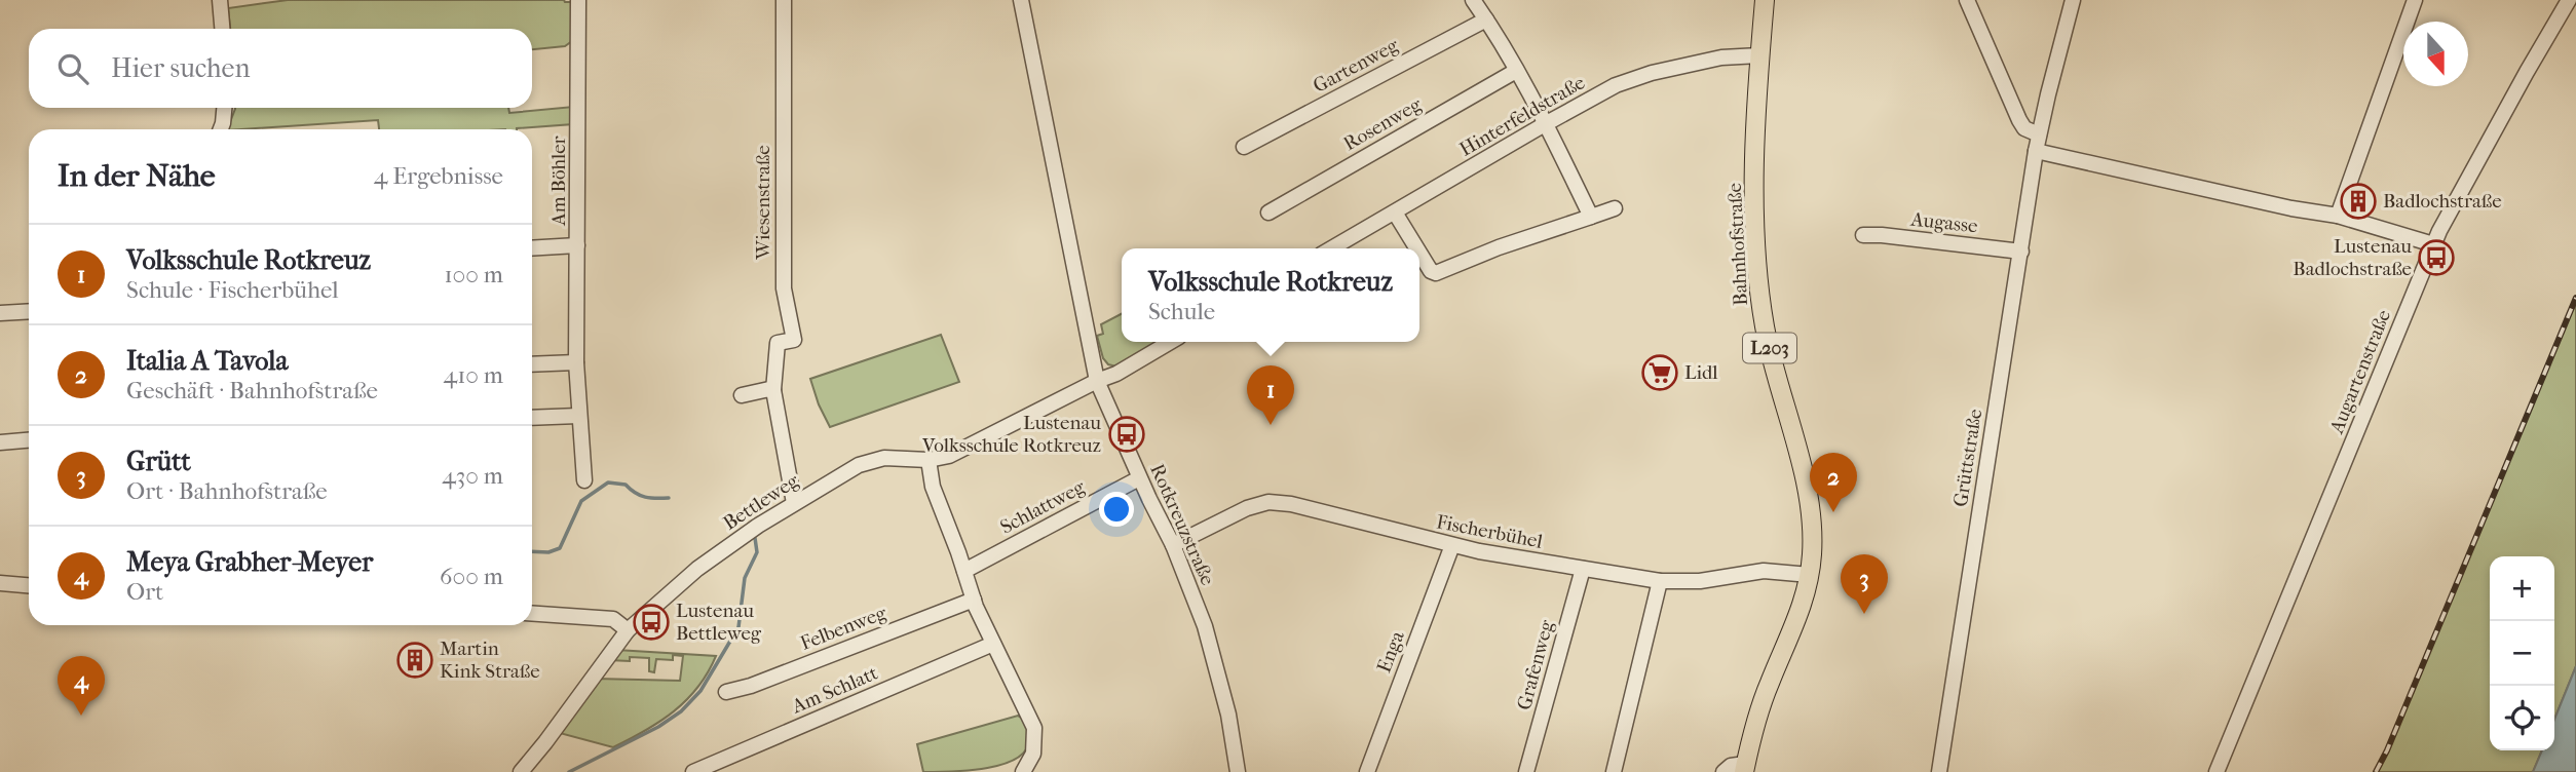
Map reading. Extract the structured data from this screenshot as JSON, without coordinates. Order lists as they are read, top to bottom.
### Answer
{
  "streets": {
    "main road": ["Bahnhofstraße", "L203"],
    "street": [
      "Gartenweg",
      "Hinterfeldstraße",
      "Rosenweg",
      "Am Böhler",
      "Wiesenstraße",
      "Augasse",
      "Augartenstraße",
      "Grüttstraße",
      "Bettleweg",
      "Schlattweg",
      "Rotkreuzstraße",
      "Fischerbühel",
      "Felbenweg",
      "Enga",
      "Grafenweg",
      "Am Schlatt"
    ]
  },
  "crossings": [
    ["Hinterfeldstraße", "Bahnhofstraße"],
    ["Wiesenstraße", "Bettleweg"],
    ["Augasse", "Grüttstraße"],
    ["Bahnhofstraße", "Fischerbühel"],
    ["Bettleweg", "Rotkreuzstraße"],
    ["Schlattweg", "Rotkreuzstraße"],
    ["Rotkreuzstraße", "Fischerbühel"],
    ["Fischerbühel", "Enga"],
    ["Fischerbühel", "Grafenweg"]
  ],
  "places": {
    "building": ["Badlochstraße", "Martin Kink Straße"],
    "bus stop": ["Lustenau Badlochstraße", "Lustenau Volksschule Rotkreuz", "Lustenau Bettleweg"],
    "supermarket": ["Lidl"]
  },
  "north": "bottom",
  "page": {
    "search": "Hier suchen",
    "heading": ["In der Nähe", "4 Ergebnisse"],
    "list": [
      {
        "mark": "1",
        "name": "Volksschule Rotkreuz",
        "note": "Schule · Fischerbühel",
        "value": "100 m"
      },
      {
        "mark": "2",
        "name": "Italia A Tavola",
        "note": "Geschäft · Bahnhofstraße",
        "value": "410 m"
      },
      {
        "mark": "3",
        "name": "Grütt",
        "note": "Ort · Bahnhofstraße",
        "value": "430 m"
      },
      {
        "mark": "4",
        "name": "Meya Grabher-Meyer",
        "note": "Ort",
        "value": "600 m"
      }
    ],
    "popup": ["Volksschule Rotkreuz", "Schule"],
    "pins": [
      "1",
      "2",
      "3",
      "4"
    ],
    "map_buttons": ["+", "−"]
  }
}
